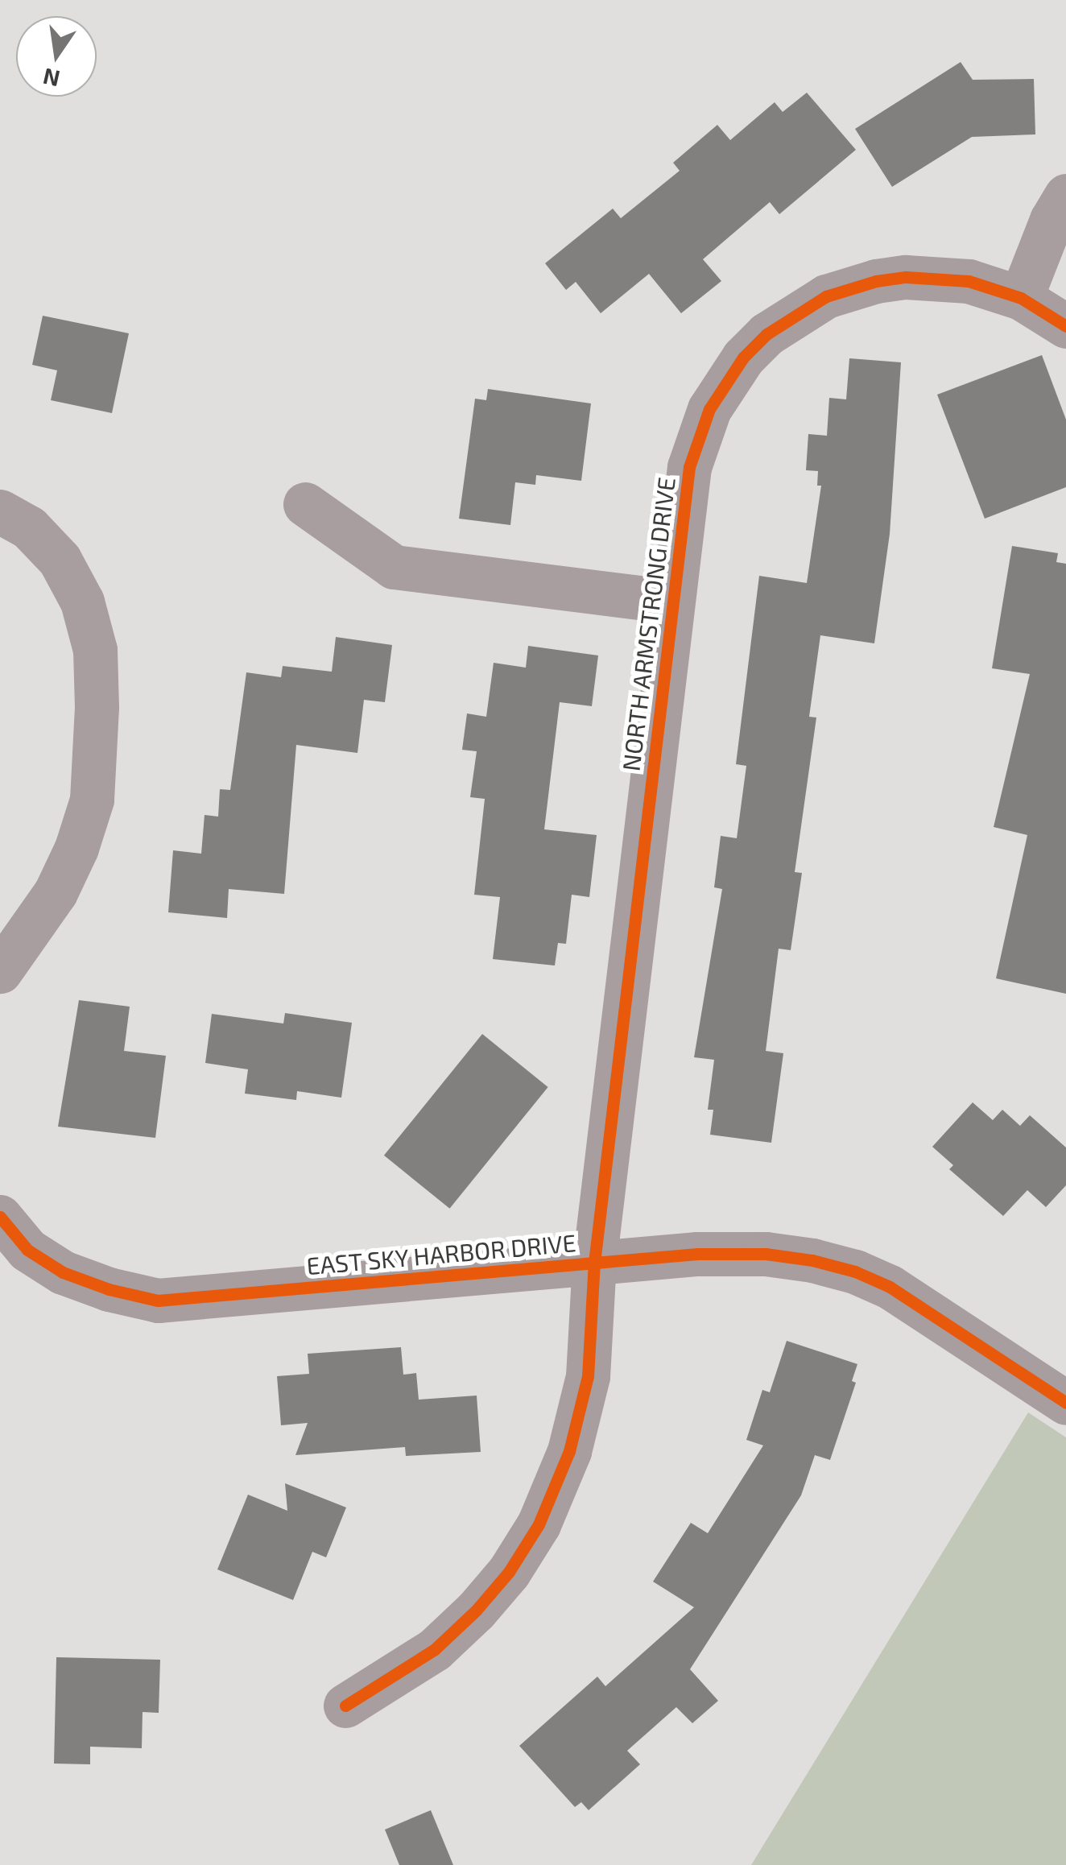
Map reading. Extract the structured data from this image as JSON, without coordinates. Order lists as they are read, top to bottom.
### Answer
{
  "streets": {
    "street": ["NORTH ARMSTRONG DRIVE", "EAST SKY HARBOR DRIVE"]
  },
  "crossings": [
    ["NORTH ARMSTRONG DRIVE", "EAST SKY HARBOR DRIVE"]
  ],
  "north": "bottom"
}
